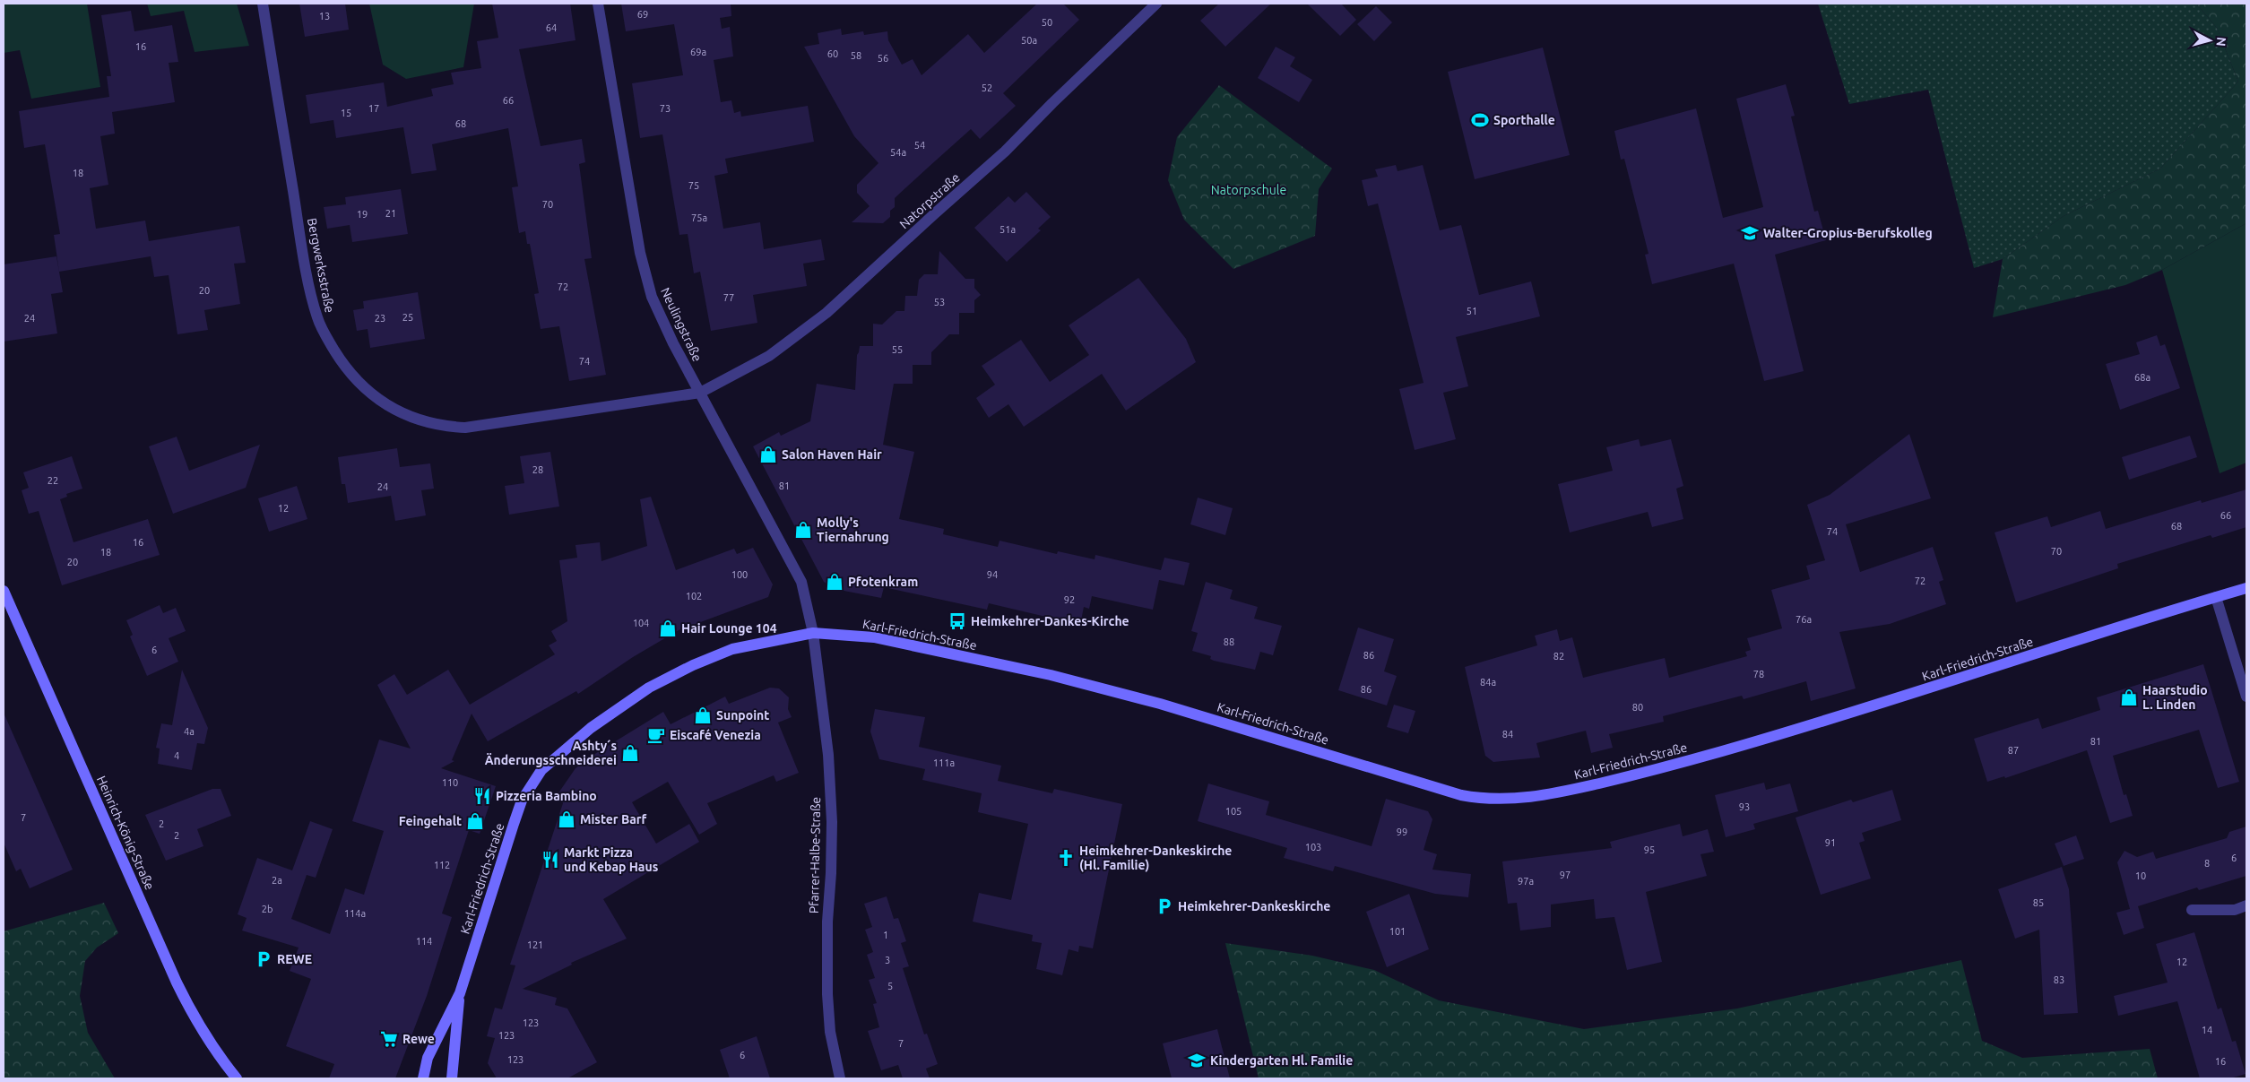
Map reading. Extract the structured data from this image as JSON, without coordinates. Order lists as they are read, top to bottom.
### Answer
{
  "streets": {
    "street": [
      "Natorpstraße",
      "Bergwerksstraße",
      "Neulingstraße",
      "Karl-Friedrich-Straße",
      "Heinrich-König-Straße",
      "Pfarrer-Halbe-Straße"
    ]
  },
  "crossings": [
    ["Natorpstraße", "Bergwerksstraße"],
    ["Natorpstraße", "Neulingstraße"],
    ["Bergwerksstraße", "Neulingstraße"],
    ["Neulingstraße", "Karl-Friedrich-Straße"],
    ["Neulingstraße", "Pfarrer-Halbe-Straße"],
    ["Karl-Friedrich-Straße", "Pfarrer-Halbe-Straße"]
  ],
  "parks": ["Natorpschule"],
  "places": {
    "sports": ["Sporthalle"],
    "school or university": ["Walter-Gropius-Berufskolleg", "Kindergarten Hl. Familie"],
    "shop": [
      "Salon Haven Hair",
      "Molly's Tiernahrung",
      "Pfotenkram",
      "Hair Lounge 104",
      "Haarstudio L. Linden",
      "Sunpoint",
      "Ashty´s Änderungsschneiderei",
      "Mister Barf",
      "Feingehalt"
    ],
    "bus stop": ["Heimkehrer-Dankes-Kirche"],
    "cafe": ["Eiscafé Venezia"],
    "restaurant": ["Pizzeria Bambino", "Markt Pizza und Kebap Haus"],
    "church": ["Heimkehrer-Dankeskirche (Hl. Familie)"],
    "parking": ["Heimkehrer-Dankeskirche", "REWE"],
    "supermarket": ["Rewe"]
  },
  "house_numbers": [
    "69",
    "13",
    "50",
    "64",
    "50a",
    "16",
    "69a",
    "60",
    "58",
    "56",
    "52",
    "66",
    "17",
    "73",
    "15",
    "68",
    "54",
    "54a",
    "18",
    "75",
    "70",
    "21",
    "19",
    "75a",
    "51a",
    "72",
    "20",
    "77",
    "53",
    "51",
    "25",
    "24",
    "23",
    "55",
    "74",
    "68a",
    "28",
    "22",
    "81",
    "24",
    "12",
    "66",
    "68",
    "74",
    "16",
    "70",
    "18",
    "20",
    "100",
    "94",
    "72",
    "102",
    "92",
    "76a",
    "104",
    "88",
    "6",
    "86",
    "82",
    "78",
    "84a",
    "86",
    "80",
    "4a",
    "84",
    "81",
    "87",
    "4",
    "111a",
    "110",
    "93",
    "105",
    "7",
    "2",
    "99",
    "2",
    "91",
    "103",
    "95",
    "6",
    "8",
    "112",
    "97",
    "10",
    "2a",
    "97a",
    "85",
    "2b",
    "114a",
    "101",
    "1",
    "114",
    "121",
    "3",
    "12",
    "83",
    "5",
    "123",
    "14",
    "123",
    "7",
    "6",
    "123",
    "16"
  ],
  "north": "right"
}
